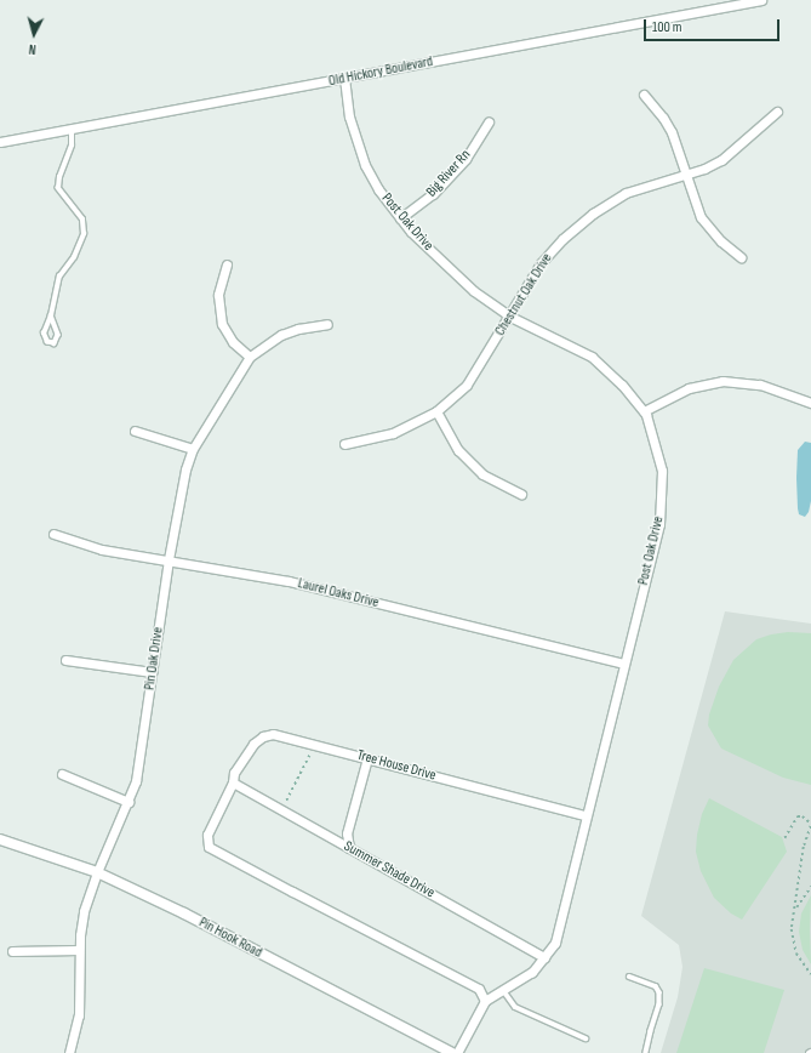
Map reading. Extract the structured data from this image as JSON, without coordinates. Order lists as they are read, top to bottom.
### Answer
{
  "streets": {
    "street": [
      "Old Hickory Boulevard",
      "Big River Rn",
      "Post Oak Drive",
      "Chestnut Oak Drive",
      "Laurel Oaks Drive",
      "Pin Oak Drive",
      "Tree House Drive",
      "Summer Shade Drive",
      "Pin Hook Road"
    ]
  },
  "crossings": [
    ["Old Hickory Boulevard", "Post Oak Drive"],
    ["Big River Rn", "Post Oak Drive"],
    ["Post Oak Drive", "Chestnut Oak Drive"],
    ["Post Oak Drive", "Laurel Oaks Drive"],
    ["Post Oak Drive", "Tree House Drive"],
    ["Post Oak Drive", "Summer Shade Drive"],
    ["Laurel Oaks Drive", "Pin Oak Drive"],
    ["Pin Oak Drive", "Pin Hook Road"],
    ["Tree House Drive", "Summer Shade Drive"]
  ],
  "scale_bar": "100 m",
  "north": "bottom"
}
